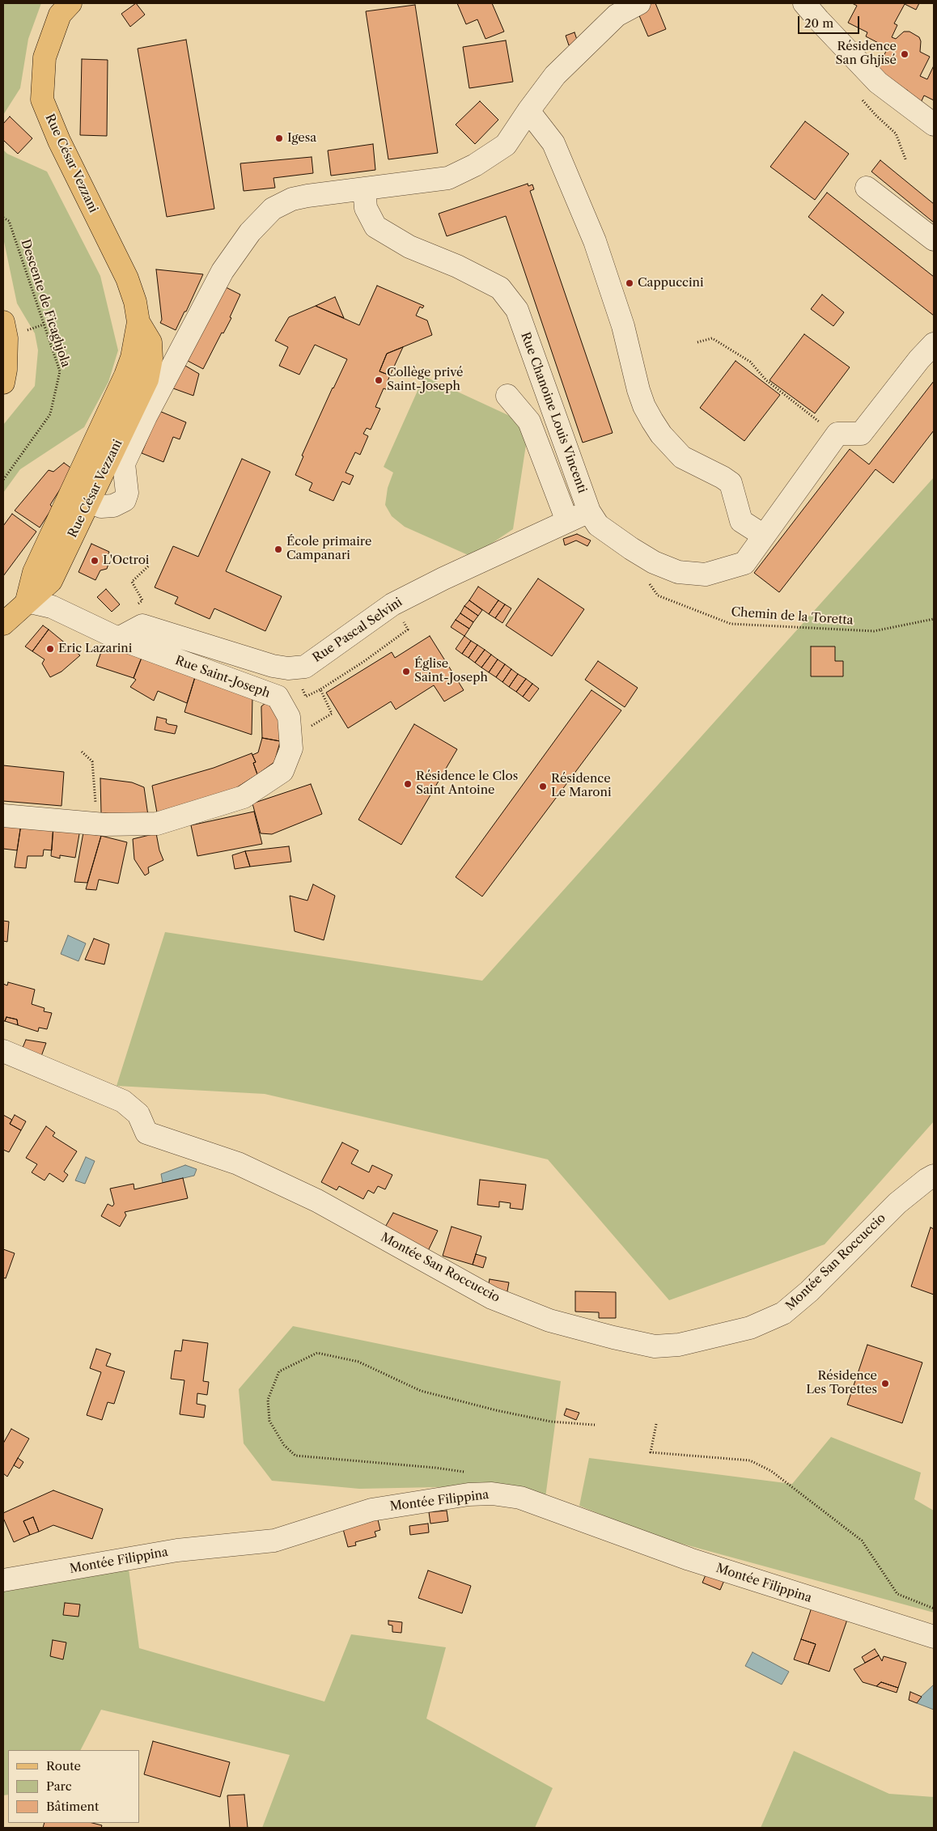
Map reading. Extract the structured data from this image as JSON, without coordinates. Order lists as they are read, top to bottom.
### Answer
{
  "streets": {
    "main road": ["Rue César Vezzani"],
    "street": [
      "Rue Chanoine Louis Vincenti",
      "Rue Pascal Selvini",
      "Rue Saint-Joseph",
      "Montée San Roccuccio",
      "Montée Filippina"
    ],
    "path": ["Descente de Ficaghjola", "Chemin de la Toretta"]
  },
  "crossings": [
    ["Rue César Vezzani", "Rue Saint-Joseph"],
    ["Rue Chanoine Louis Vincenti", "Rue Pascal Selvini"],
    ["Rue Pascal Selvini", "Rue Saint-Joseph"]
  ],
  "places": [
    "Résidence San Ghjisé",
    "Igesa",
    "Cappuccini",
    "Collège privé Saint-Joseph",
    "École primaire Campanari",
    "L'Octroi",
    "Eric Lazarini",
    "Église Saint-Joseph",
    "Résidence le Clos Saint Antoine",
    "Résidence Le Maroni",
    "Résidence Les Torettes"
  ],
  "legend": ["Route", "Parc", "Bâtiment"],
  "scale_bar": "20 m"
}
